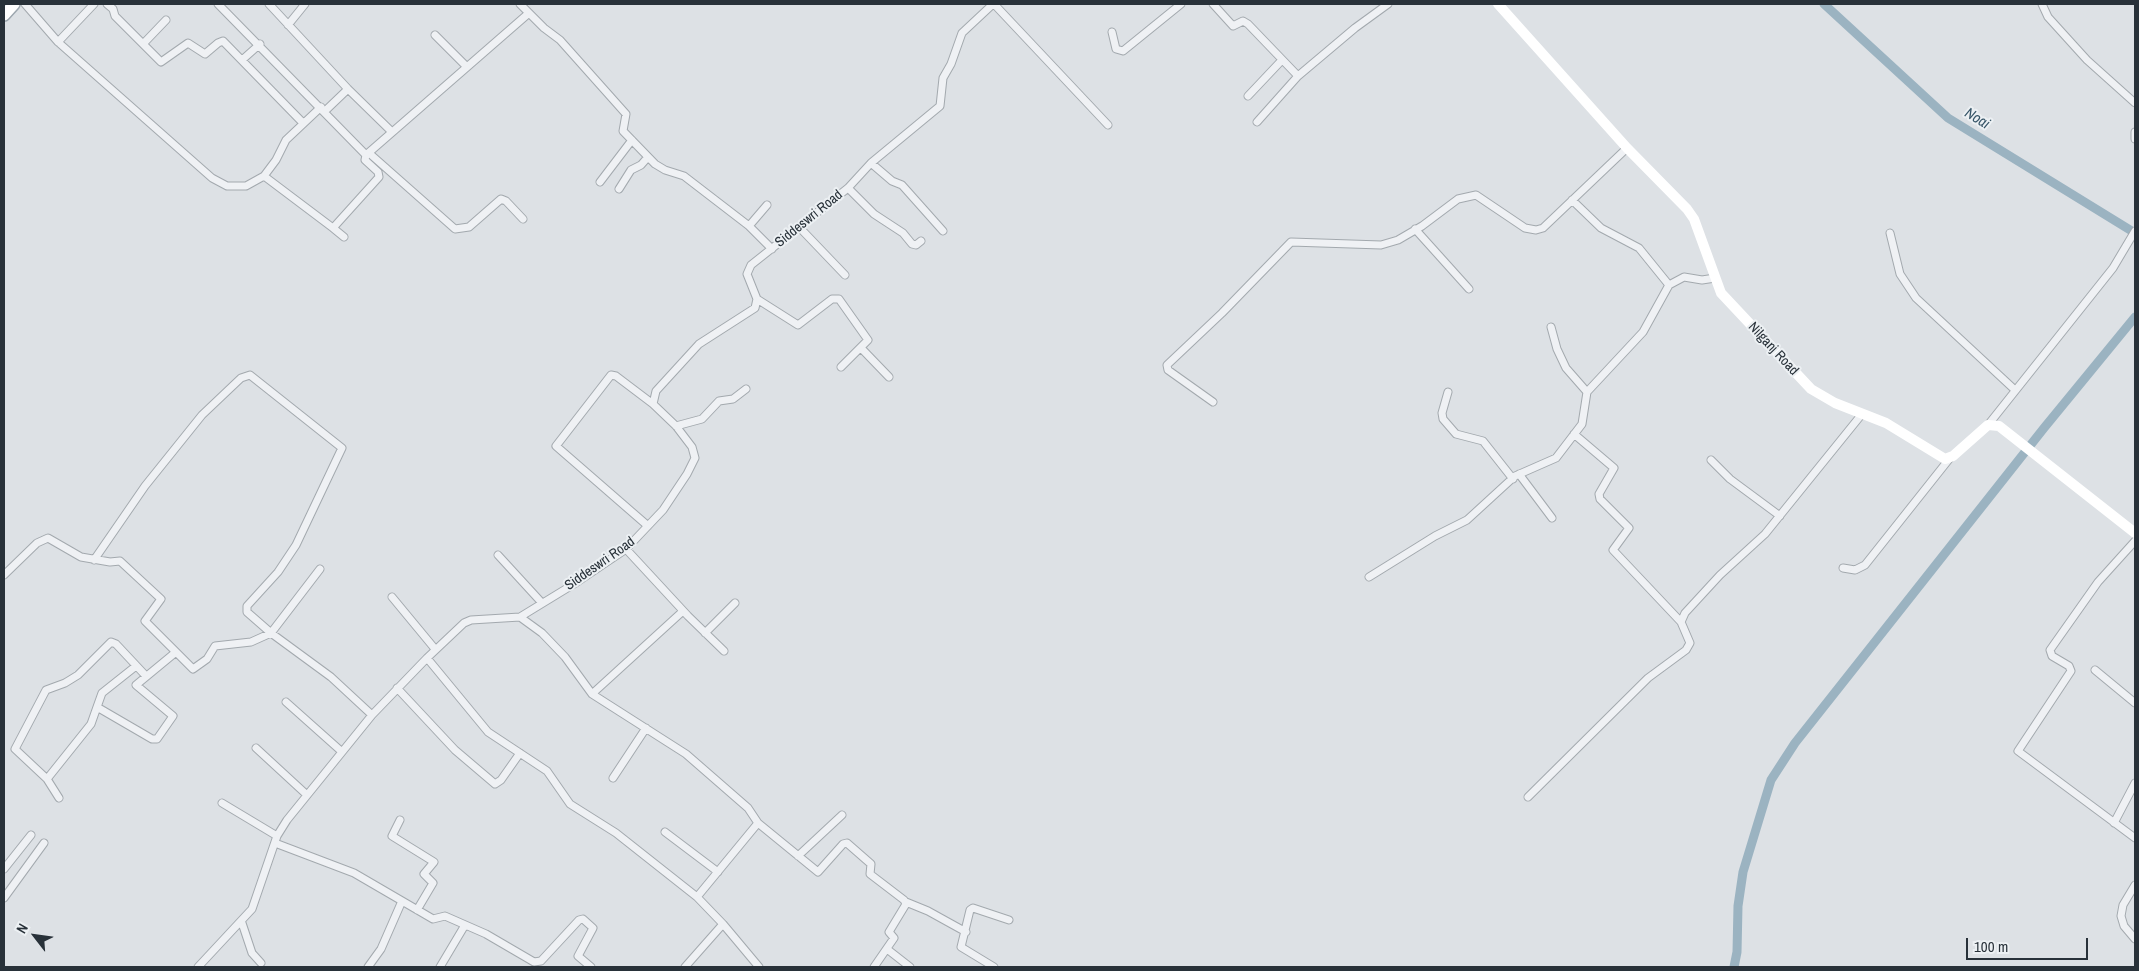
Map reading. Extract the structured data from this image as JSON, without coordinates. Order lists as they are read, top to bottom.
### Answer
{
  "streets": {
    "street": ["Siddeswri Road", "Nilganj Road"]
  },
  "water": ["Noai"],
  "scale_bar": "100 m",
  "north": "top left"
}
